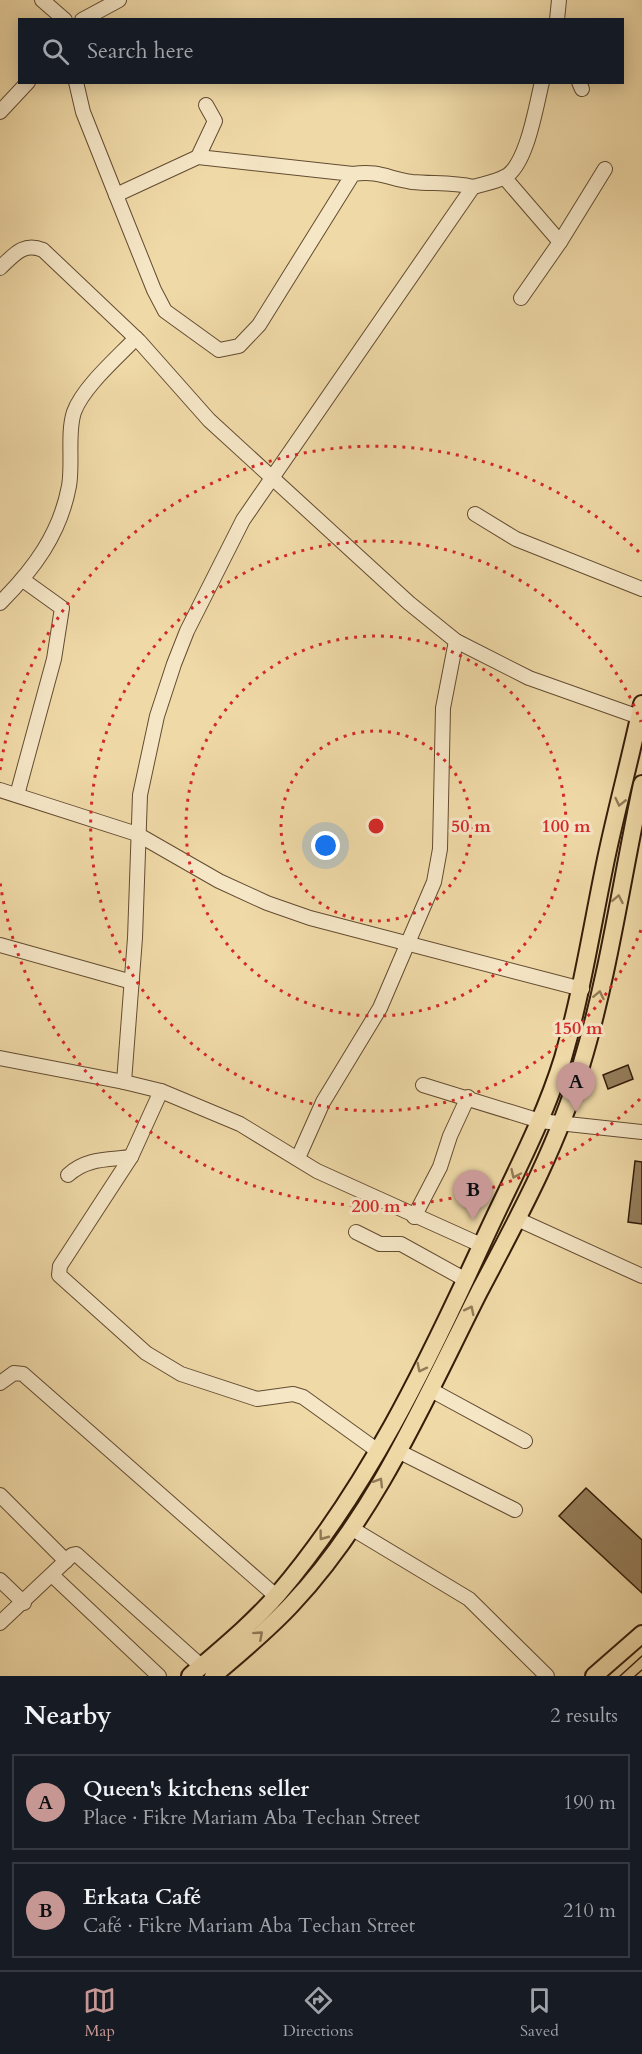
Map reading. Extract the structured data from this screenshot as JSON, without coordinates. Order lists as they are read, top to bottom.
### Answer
{
  "page": {
    "search": "Search here",
    "pins": ["A", "B"],
    "heading": ["Nearby", "2 results"],
    "list": [
      {
        "mark": "A",
        "name": "Queen's kitchens seller",
        "note": "Place · Fikre Mariam Aba Techan Street",
        "value": "190 m"
      },
      {
        "mark": "B",
        "name": "Erkata Café",
        "note": "Café · Fikre Mariam Aba Techan Street",
        "value": "210 m"
      }
    ],
    "nav": ["Map", "Directions", "Saved"]
  },
  "rings": [
    "50 m",
    "100 m",
    "150 m",
    "200 m"
  ]
}
